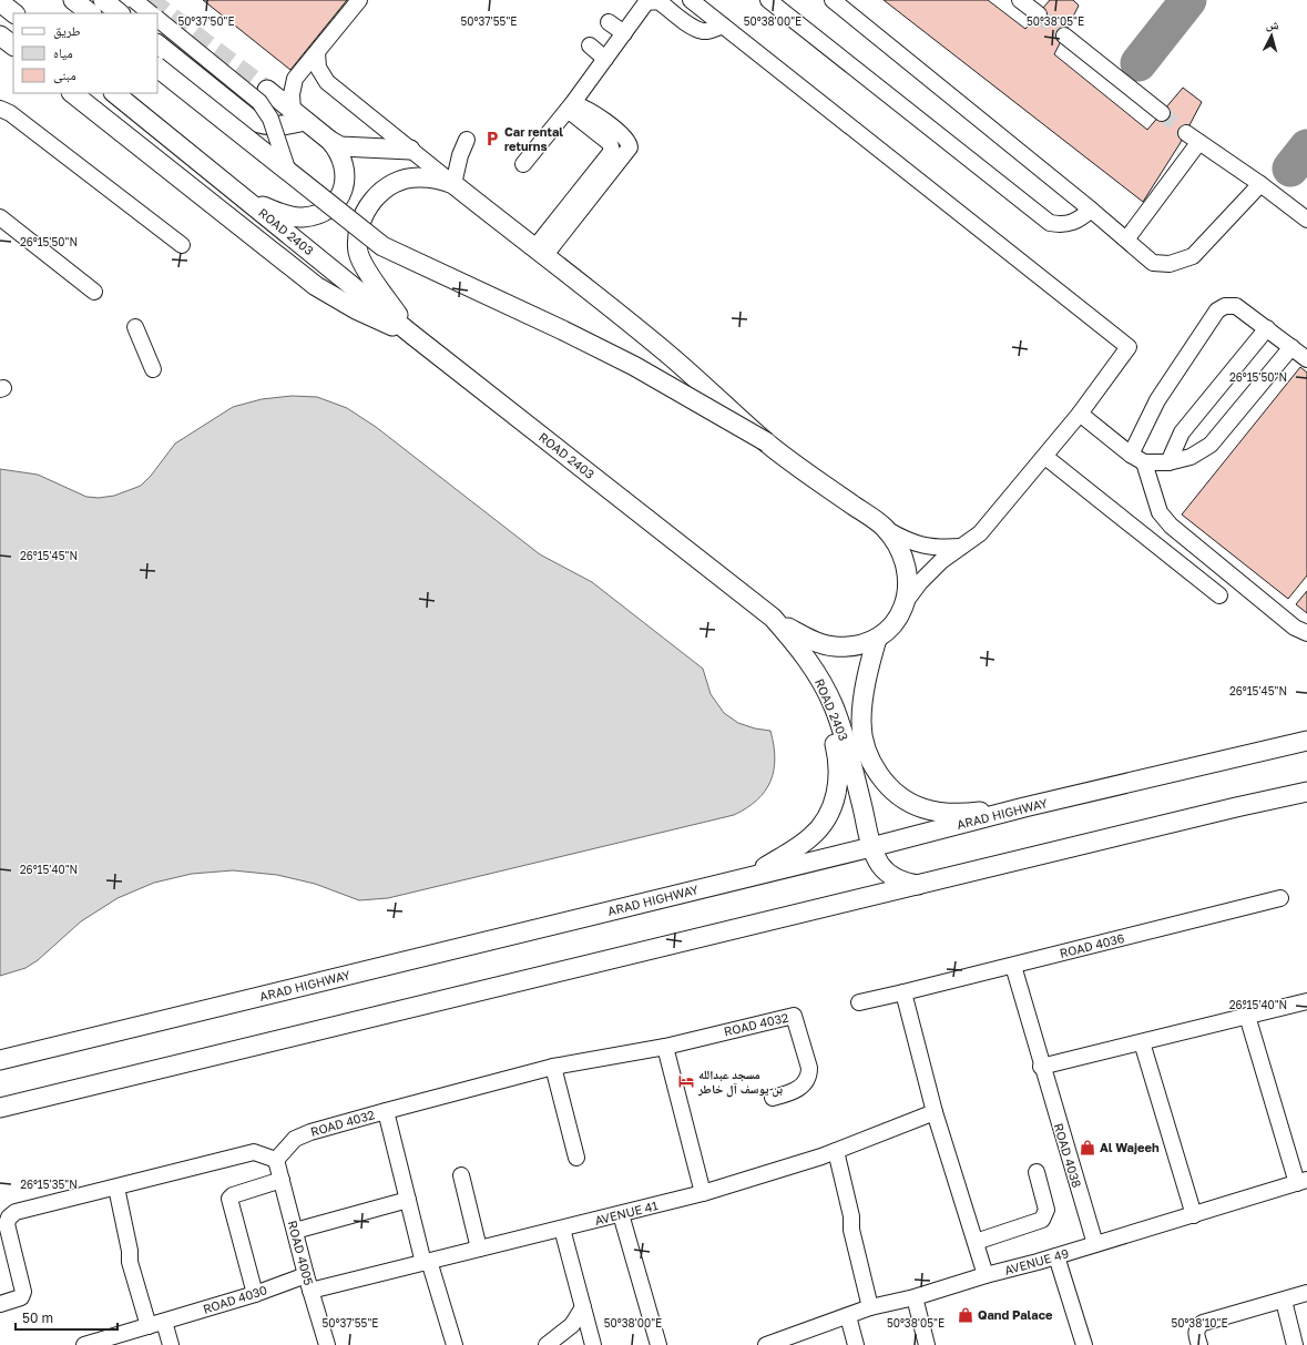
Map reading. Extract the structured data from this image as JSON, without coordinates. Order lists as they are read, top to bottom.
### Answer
{
  "streets": {
    "main road": ["ROAD 2403", "ARAD HIGHWAY"],
    "street": [
      "ROAD 4036",
      "ROAD 4032",
      "ROAD 4038",
      "AVENUE 41",
      "ROAD 4005",
      "AVENUE 49",
      "ROAD 4030"
    ]
  },
  "crossings": [
    ["ROAD 2403", "ARAD HIGHWAY"],
    ["ROAD 4036", "ROAD 4038"],
    ["ROAD 4032", "ROAD 4005"],
    ["ROAD 4038", "AVENUE 49"],
    ["AVENUE 41", "ROAD 4005"],
    ["ROAD 4005", "ROAD 4030"]
  ],
  "places": {
    "parking": ["Car rental returns"],
    "hotel": ["مسجد عبدالله بن يوسف آل خاطر"],
    "shop": ["Al Wajeeh", "Qand Palace"]
  },
  "legend": ["طريق", "مياه", "مبنى"],
  "scale_bar": "50 m",
  "north": "top",
  "coordinates": [
    "50°37'50\"E",
    "50°37'55\"E",
    "50°38'00\"E",
    "50°38'05\"E",
    "26°15'50\"N",
    "26°15'45\"N",
    "26°15'40\"N",
    "26°15'35\"N",
    "50°38'10\"E"
  ]
}
